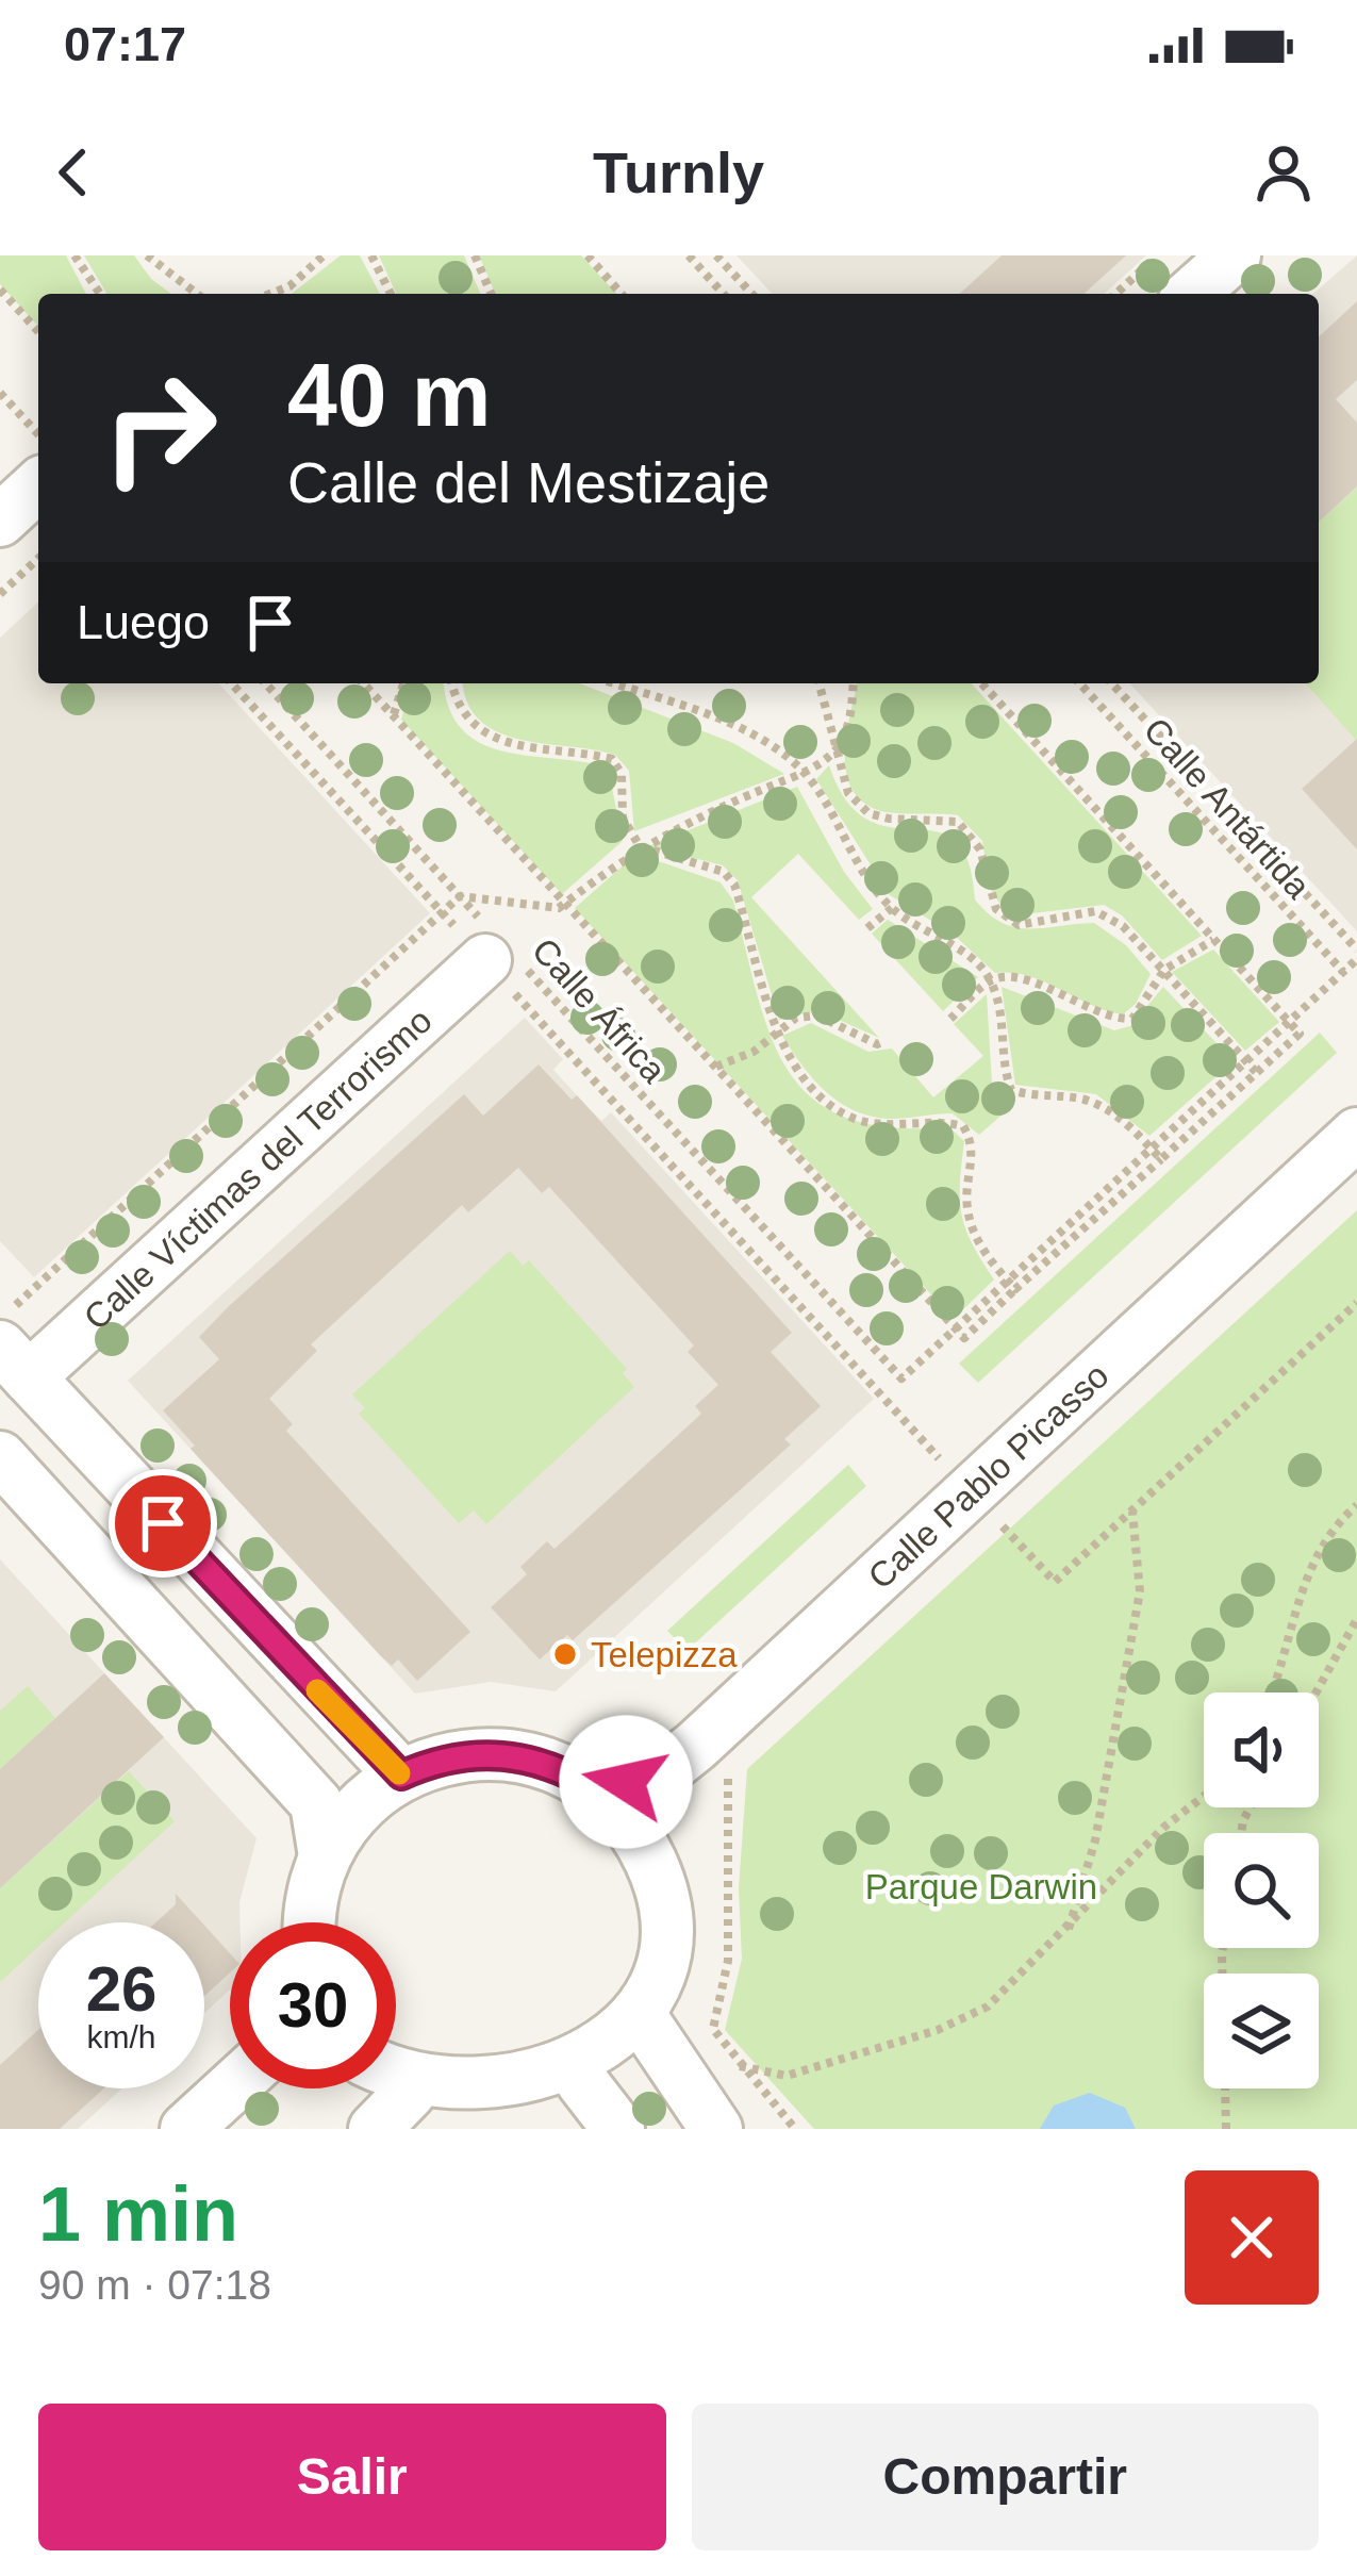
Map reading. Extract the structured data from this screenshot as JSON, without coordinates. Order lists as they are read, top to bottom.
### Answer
{
  "streets": {
    "street": ["Calle Víctimas del Terrorismo", "Calle Pablo Picasso"],
    "path": ["Calle Antártida", "Calle África"]
  },
  "crossings": [
    ["Calle África", "Calle Víctimas del Terrorismo"]
  ],
  "parks": ["Parque Darwin"],
  "places": ["Telepizza"],
  "page": {
    "status": "07:17",
    "header": "Turnly",
    "turn": ["40 m", "Calle del Mestizaje"],
    "then": "Luego",
    "speed": "26 km/h",
    "limit": "30",
    "heading": ["1 min", "90 m · 07:18"],
    "buttons": ["Salir", "Compartir"]
  }
}
